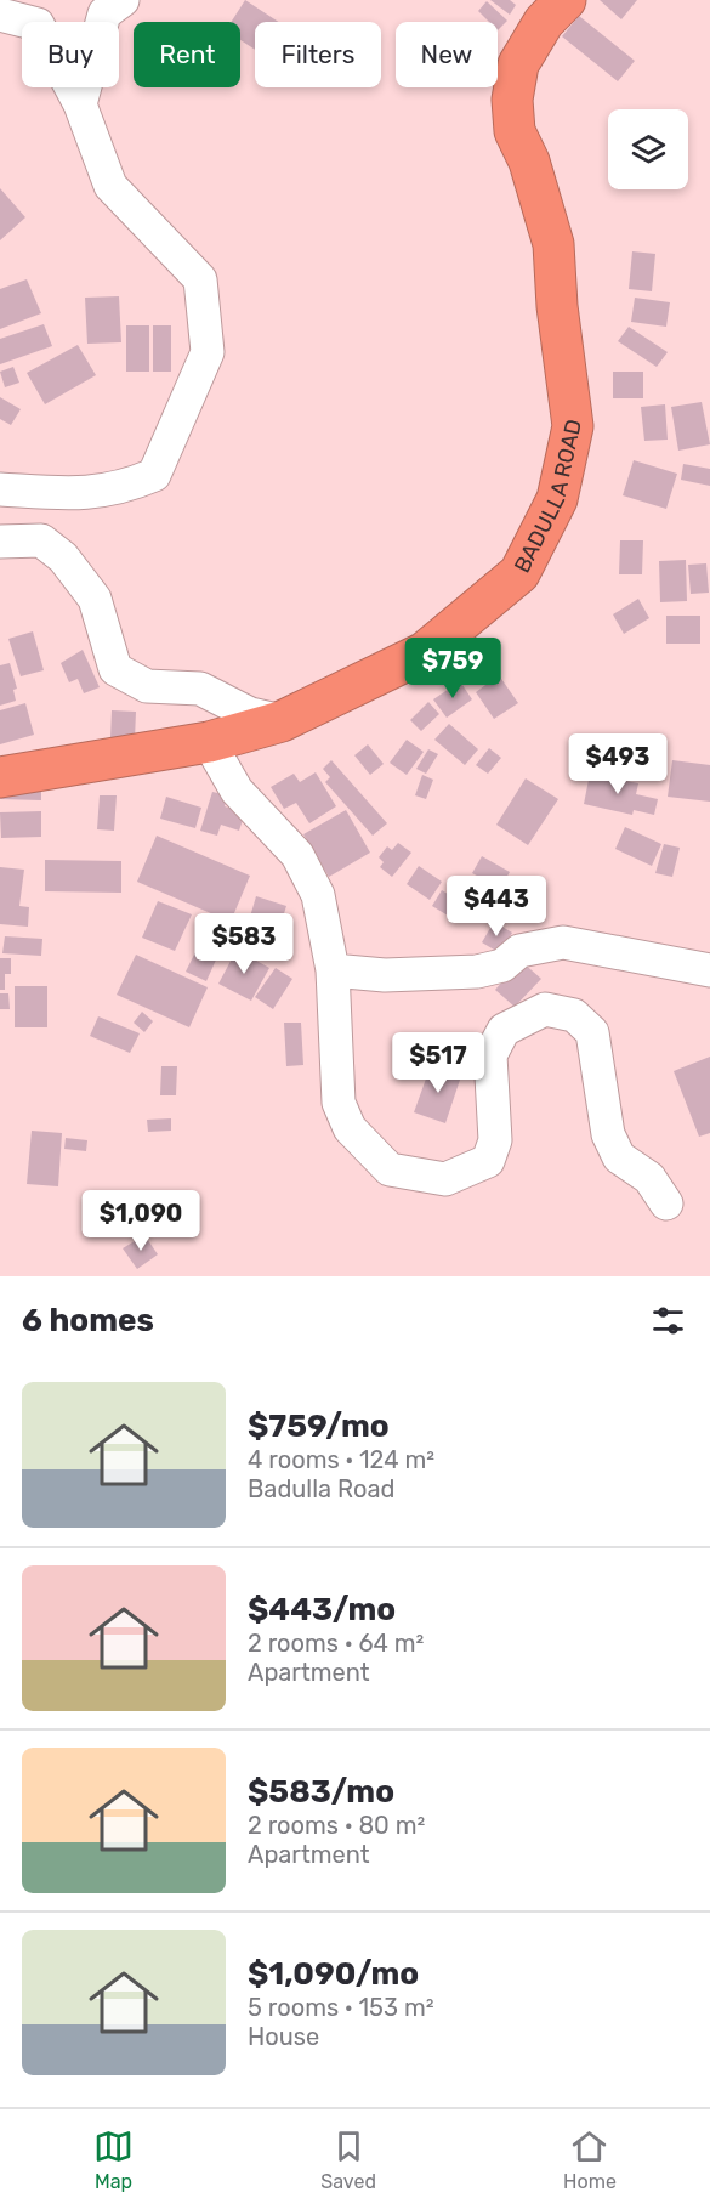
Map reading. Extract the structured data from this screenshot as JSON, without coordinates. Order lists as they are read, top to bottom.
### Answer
{
  "streets": {
    "highway": ["BADULLA ROAD"]
  },
  "page": {
    "chip": [
      "Buy",
      "Rent",
      "Filters",
      "New"
    ],
    "price": [
      "$759",
      "$493",
      "$443",
      "$583",
      "$517",
      "$1,090"
    ],
    "heading": "6 homes",
    "list": [
      {
        "name": "$759/mo",
        "note": "4 rooms · 124 m² · Badulla Road"
      },
      {
        "name": "$443/mo",
        "note": "2 rooms · 64 m² · Apartment"
      },
      {
        "name": "$583/mo",
        "note": "2 rooms · 80 m² · Apartment"
      },
      {
        "name": "$1,090/mo",
        "note": "5 rooms · 153 m² · House"
      }
    ],
    "tabs": ["Map", "Saved", "Home"]
  }
}
